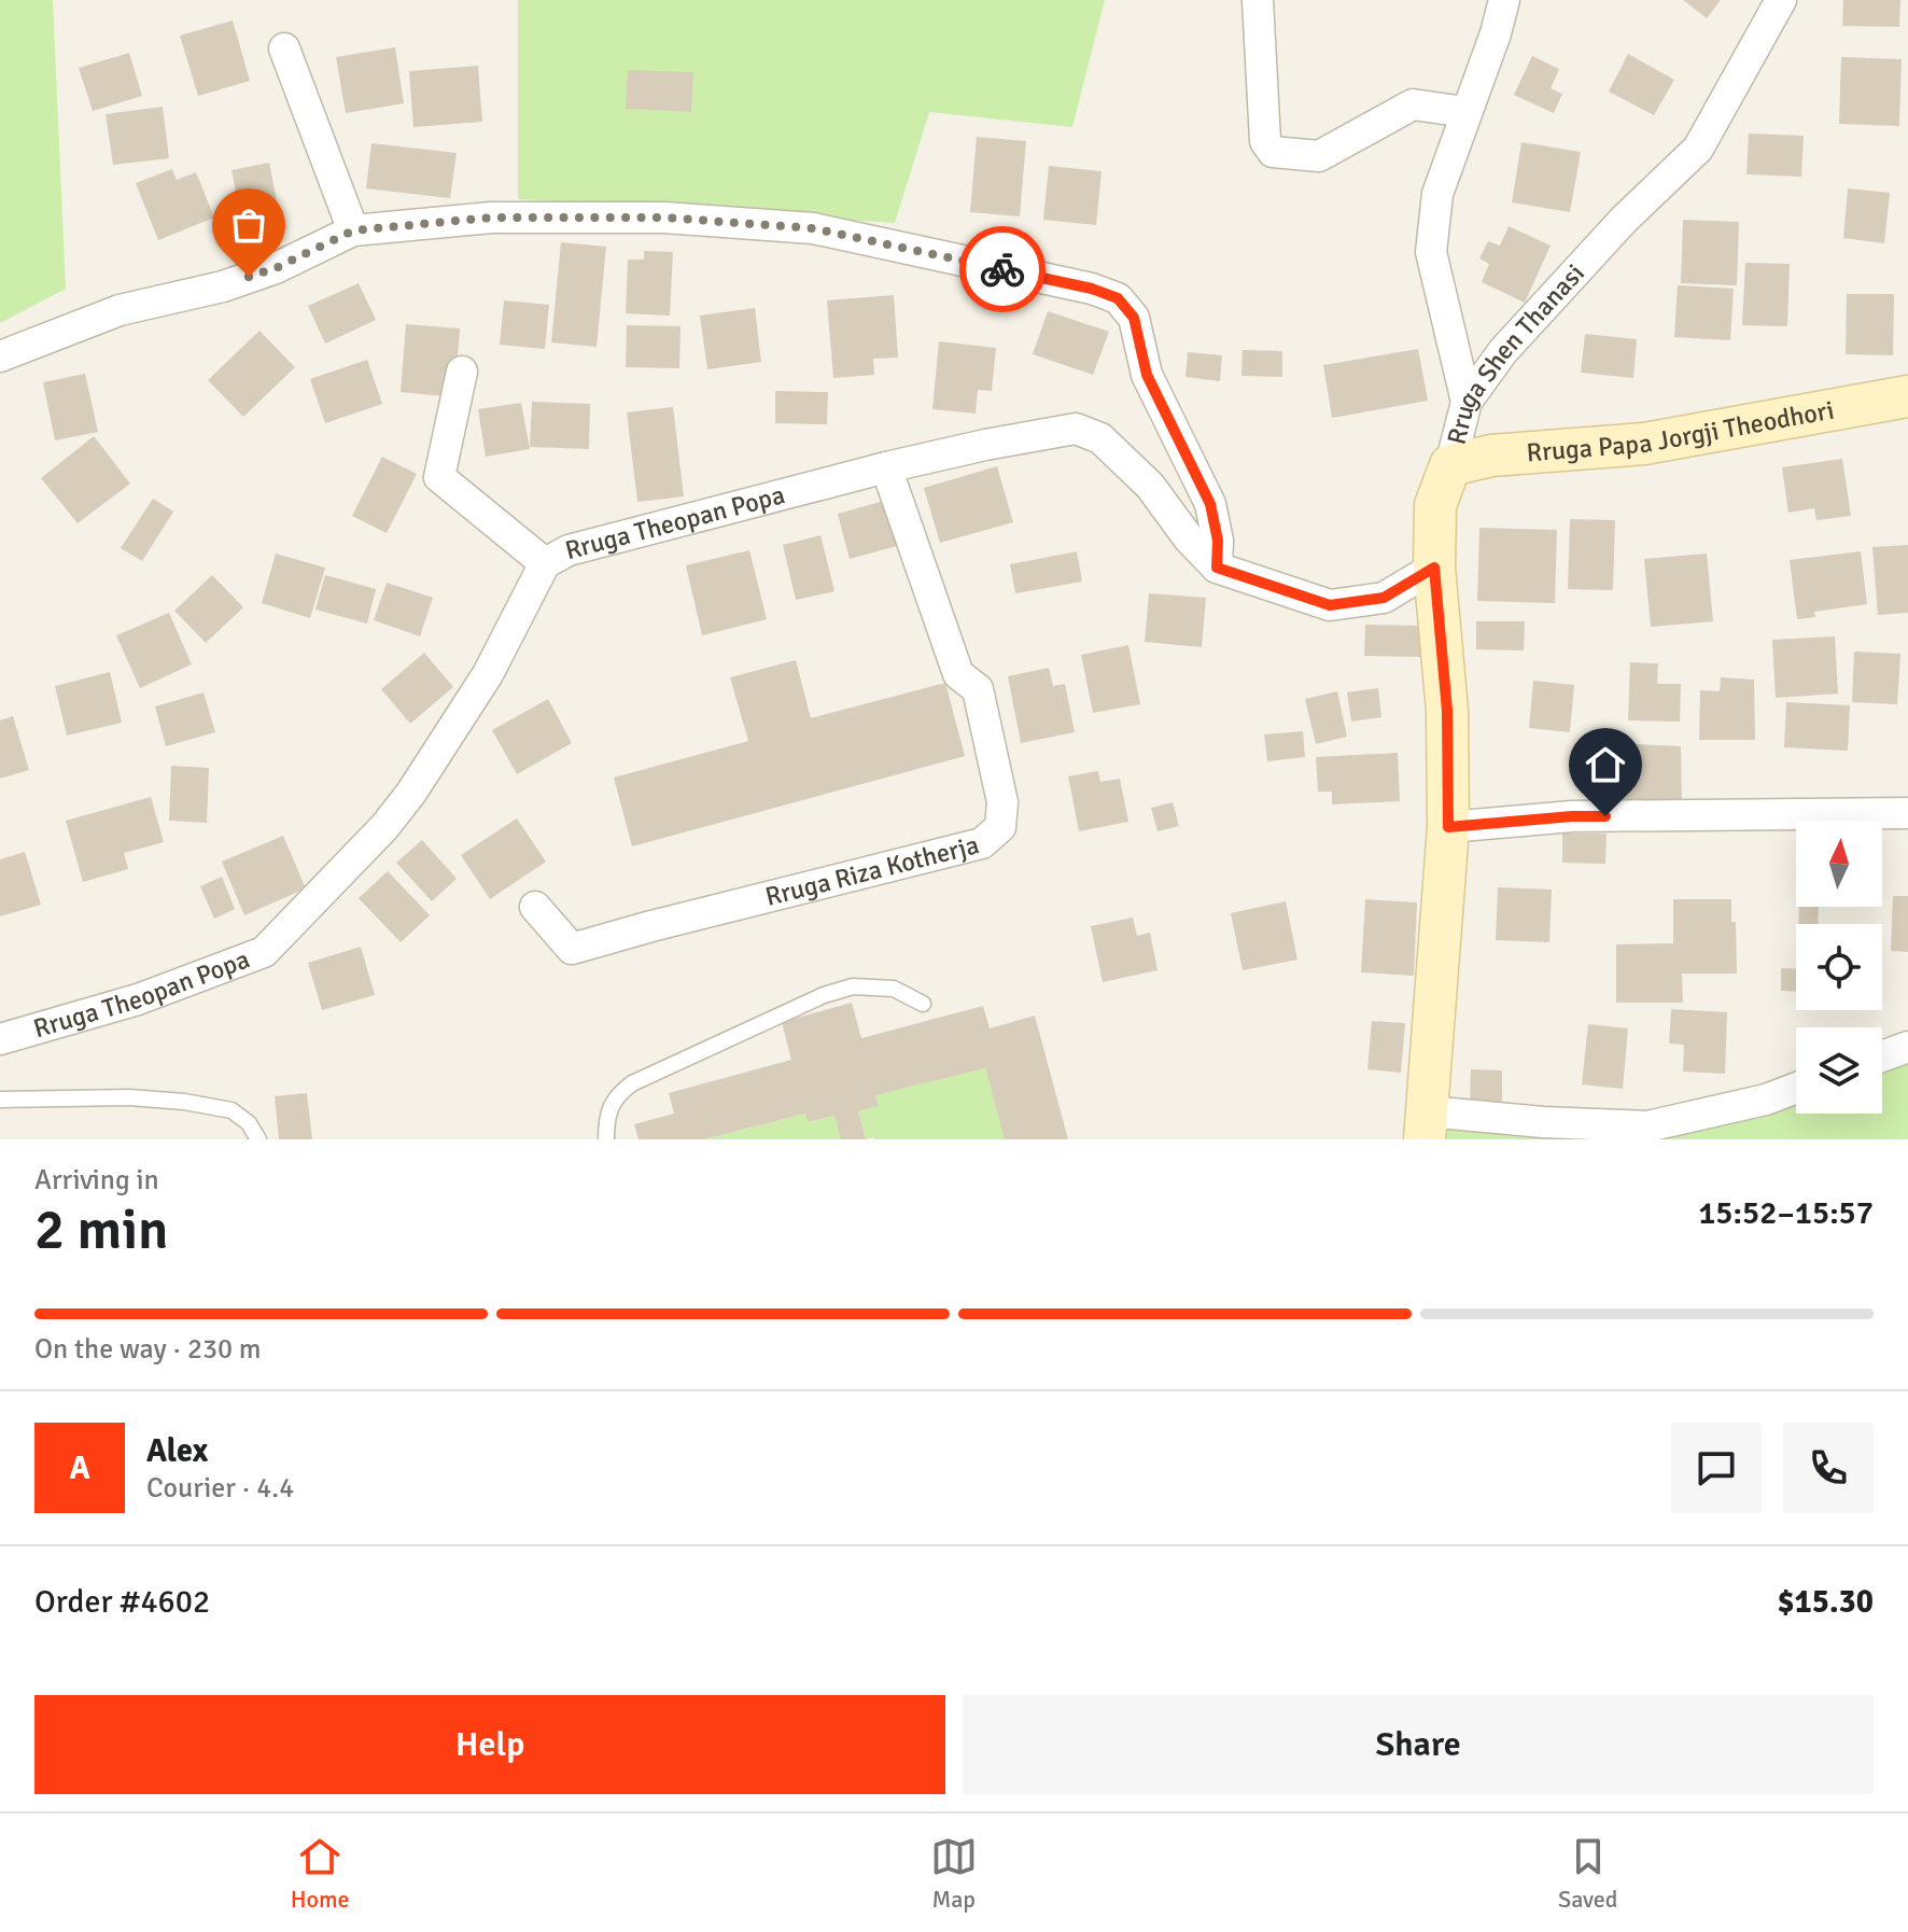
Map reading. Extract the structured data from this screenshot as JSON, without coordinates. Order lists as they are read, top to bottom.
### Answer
{
  "streets": {
    "main road": ["Rruga Shen Thanasi", "Rruga Papa Jorgji Theodhori"],
    "street": ["Rruga Theopan Popa", "Rruga Riza Kotherja"]
  },
  "crossings": [
    ["Rruga Shen Thanasi", "Rruga Papa Jorgji Theodhori"],
    ["Rruga Shen Thanasi", "Rruga Theopan Popa"],
    ["Rruga Theopan Popa", "Rruga Riza Kotherja"]
  ],
  "north": "top",
  "page": {
    "heading": ["2 min", "Arriving in", "15:52–15:57"],
    "panel": [
      "Alex",
      "Courier · 4.4",
      "Order #4602",
      "$15.30"
    ],
    "bar": "On the way · 230 m",
    "round": "A",
    "buttons": ["Help", "Share"],
    "tabs": ["Home", "Map", "Saved"]
  }
}
